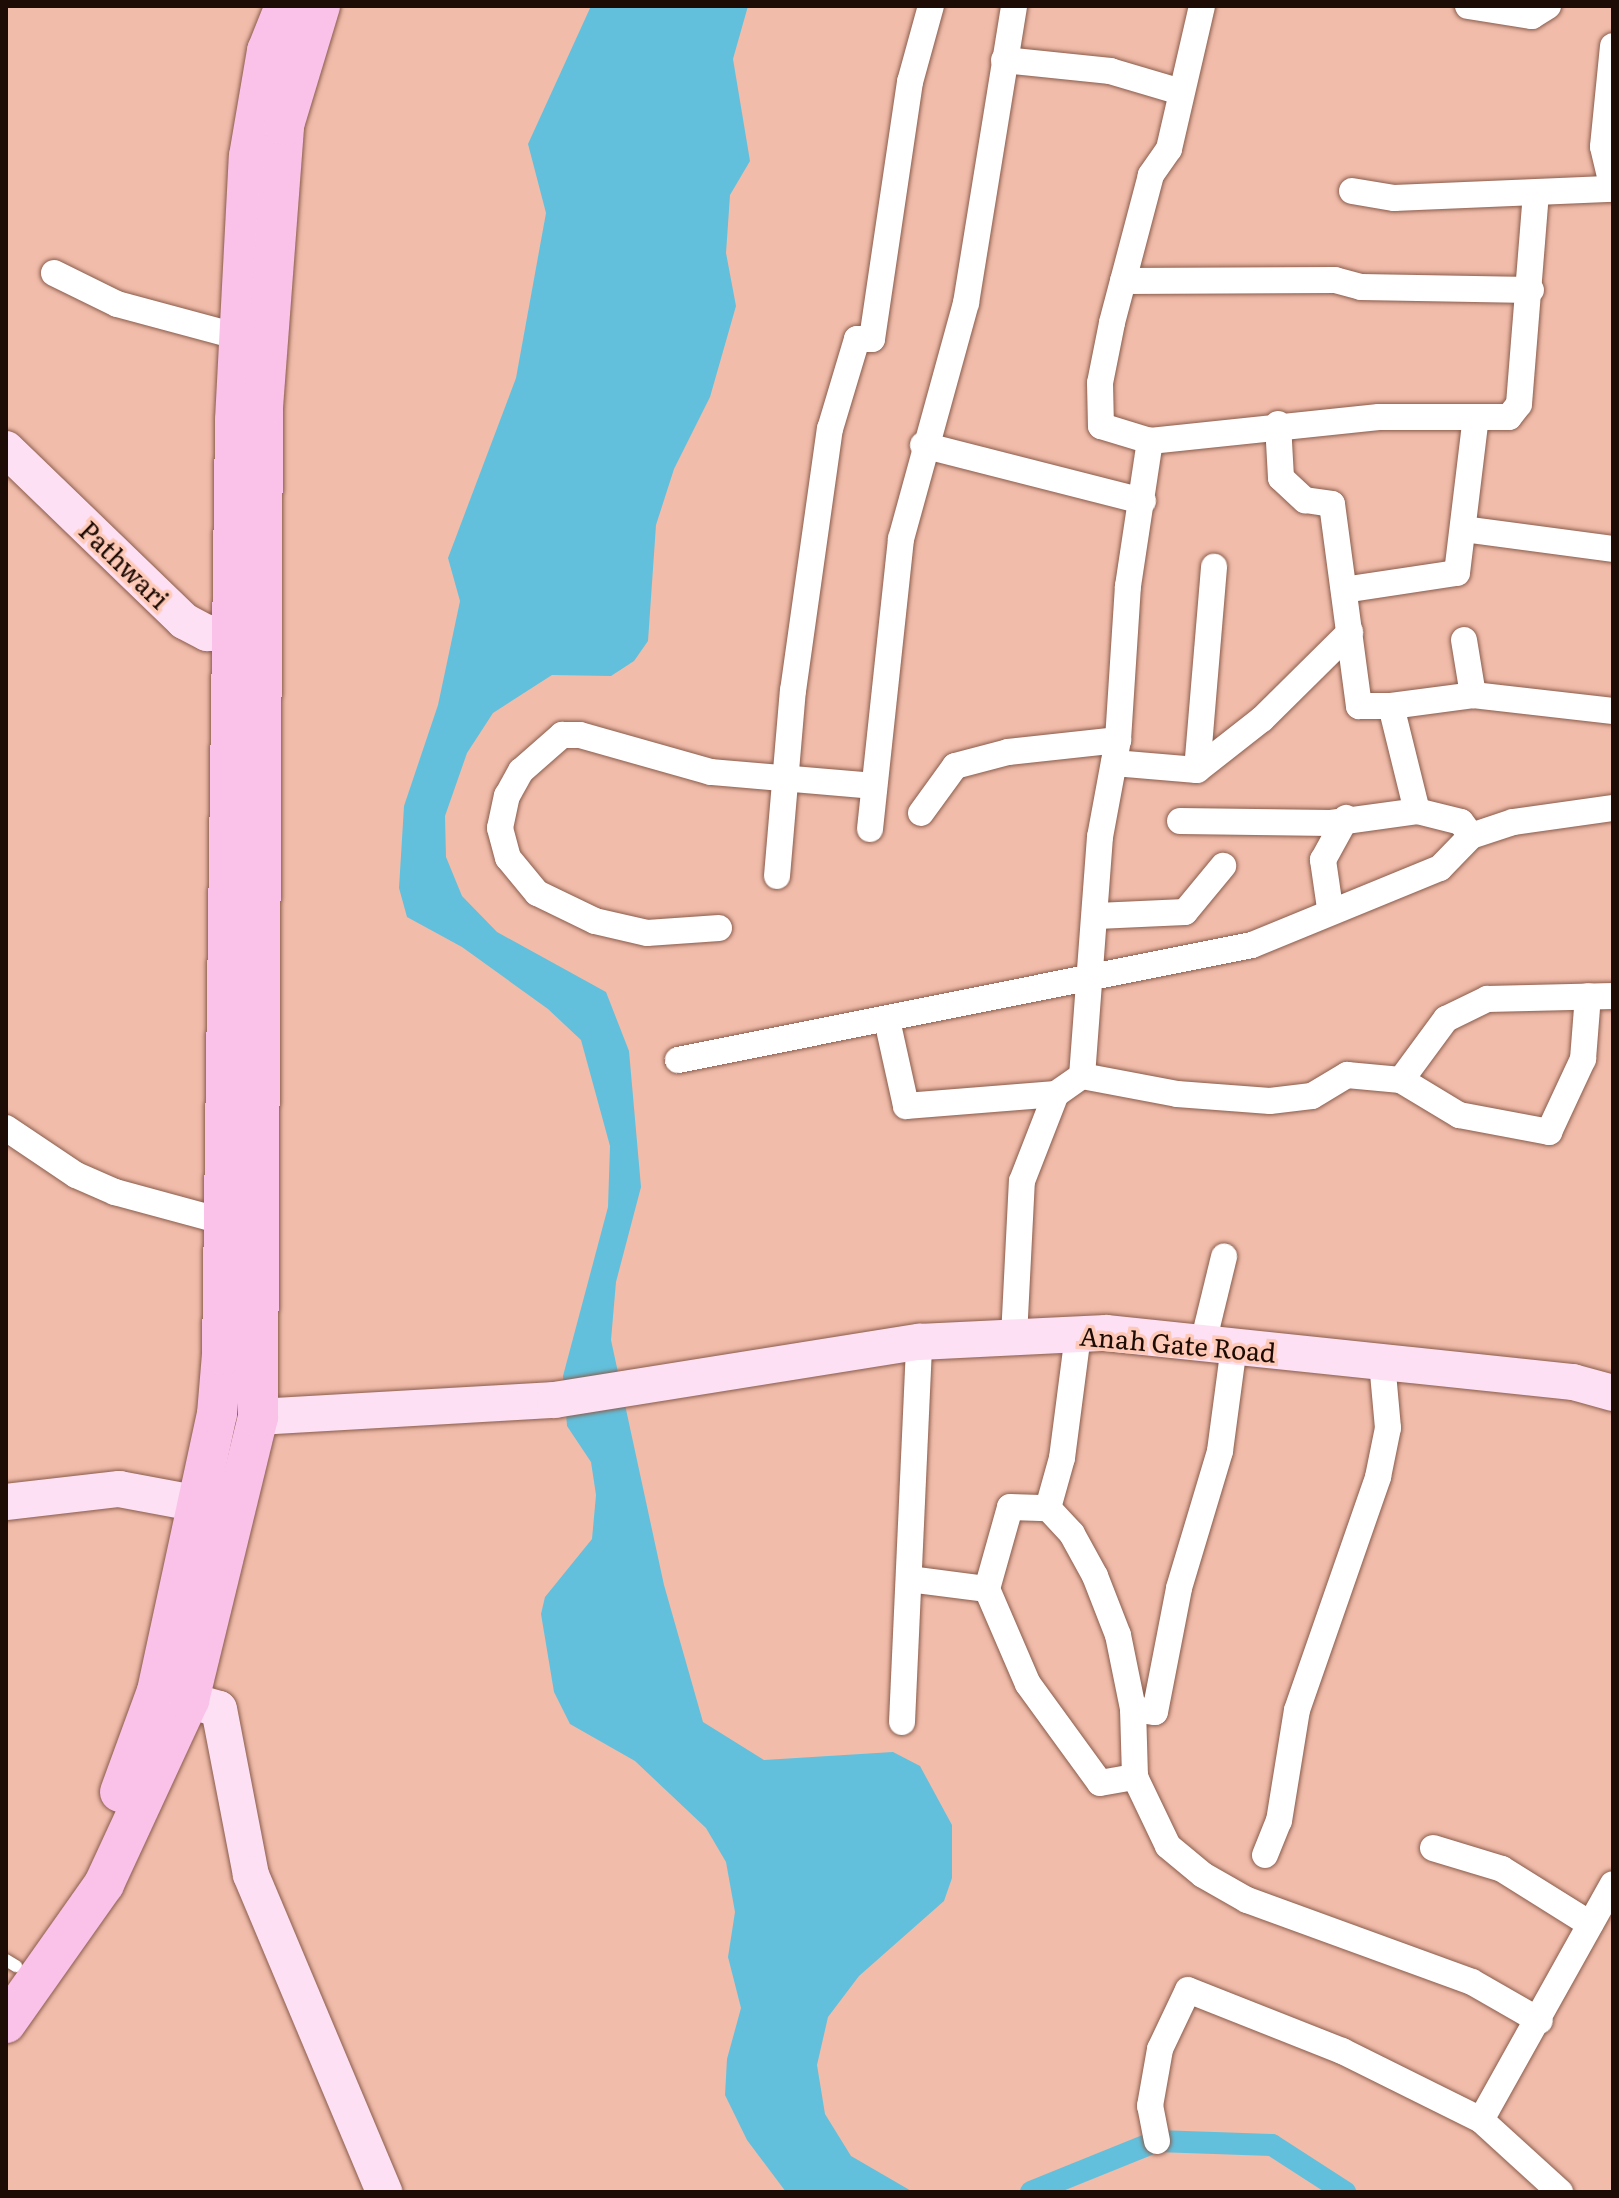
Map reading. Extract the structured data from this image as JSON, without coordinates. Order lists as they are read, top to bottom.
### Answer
{
  "streets": {
    "street": ["Pathwari", "Anah Gate Road"]
  }
}
